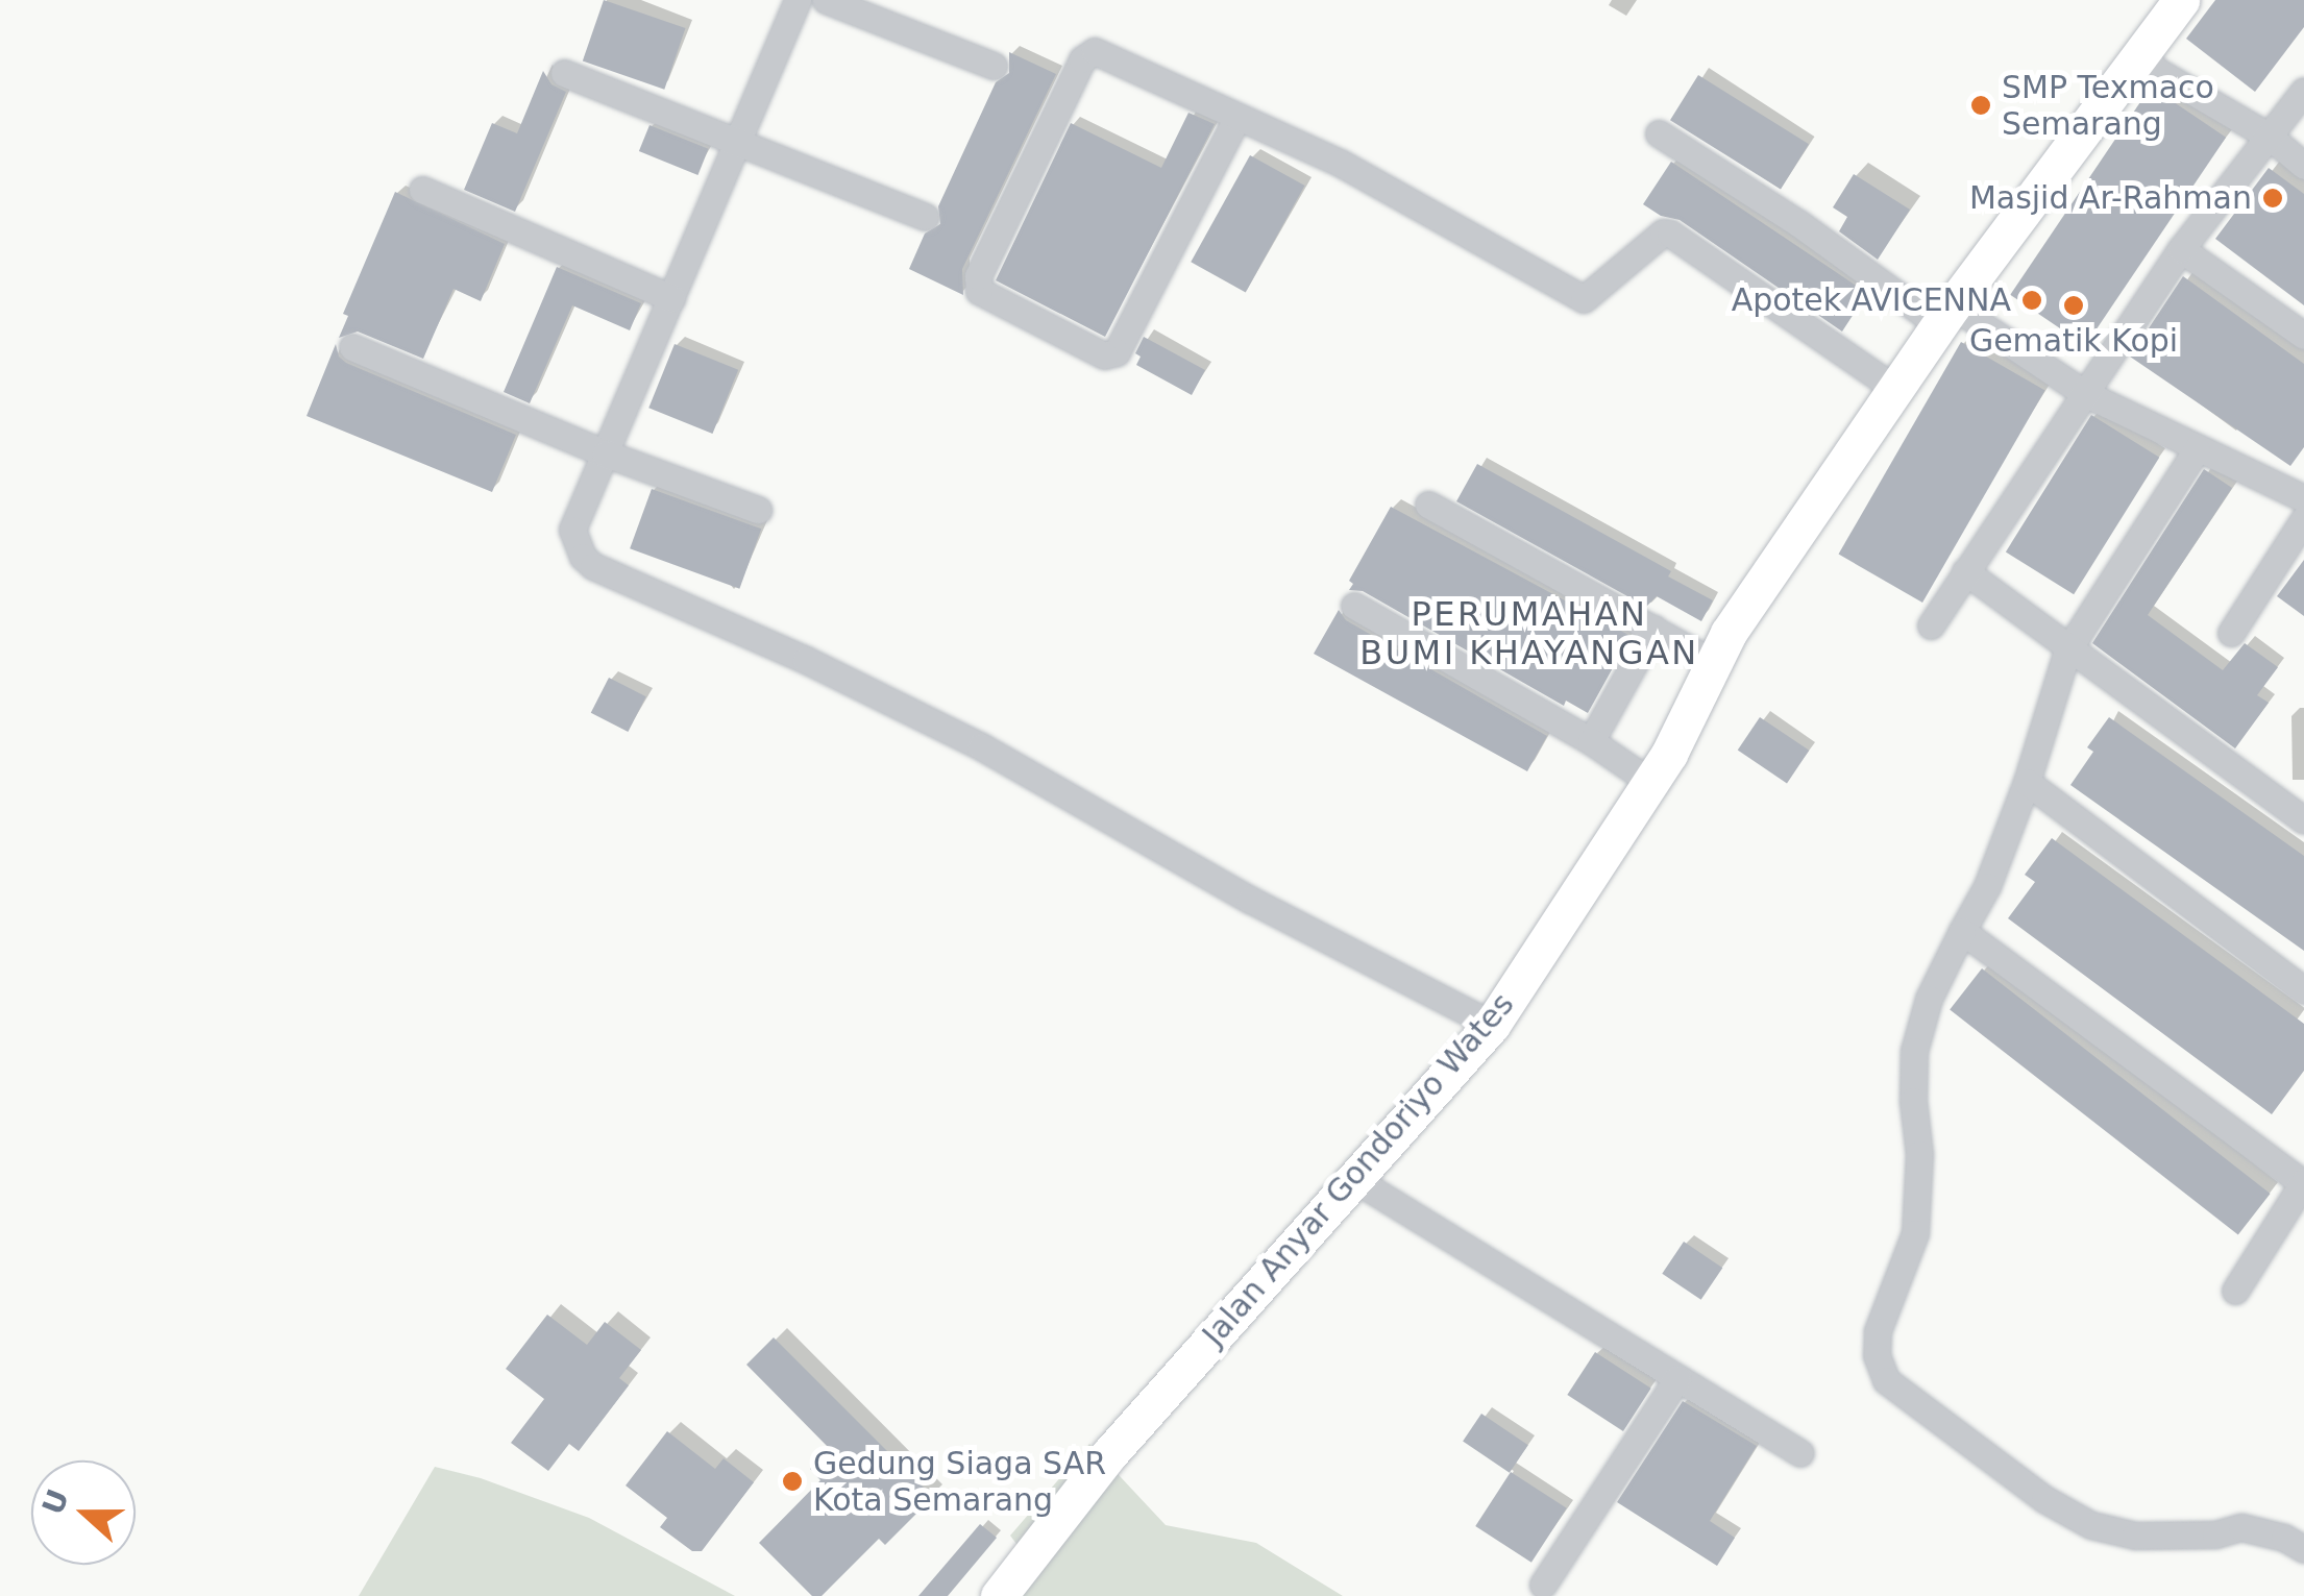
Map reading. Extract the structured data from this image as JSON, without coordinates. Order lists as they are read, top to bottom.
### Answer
{
  "streets": {
    "street": ["Jalan Anyar Gondoriyo Wates"]
  },
  "districts": ["PERUMAHAN BUMI KHAYANGAN"],
  "places": [
    "SMP Texmaco Semarang",
    "Masjid Ar-Rahman",
    "Apotek AVICENNA",
    "Gematik Kopi",
    "Gedung Siaga SAR Kota Semarang"
  ],
  "north": "left"
}
